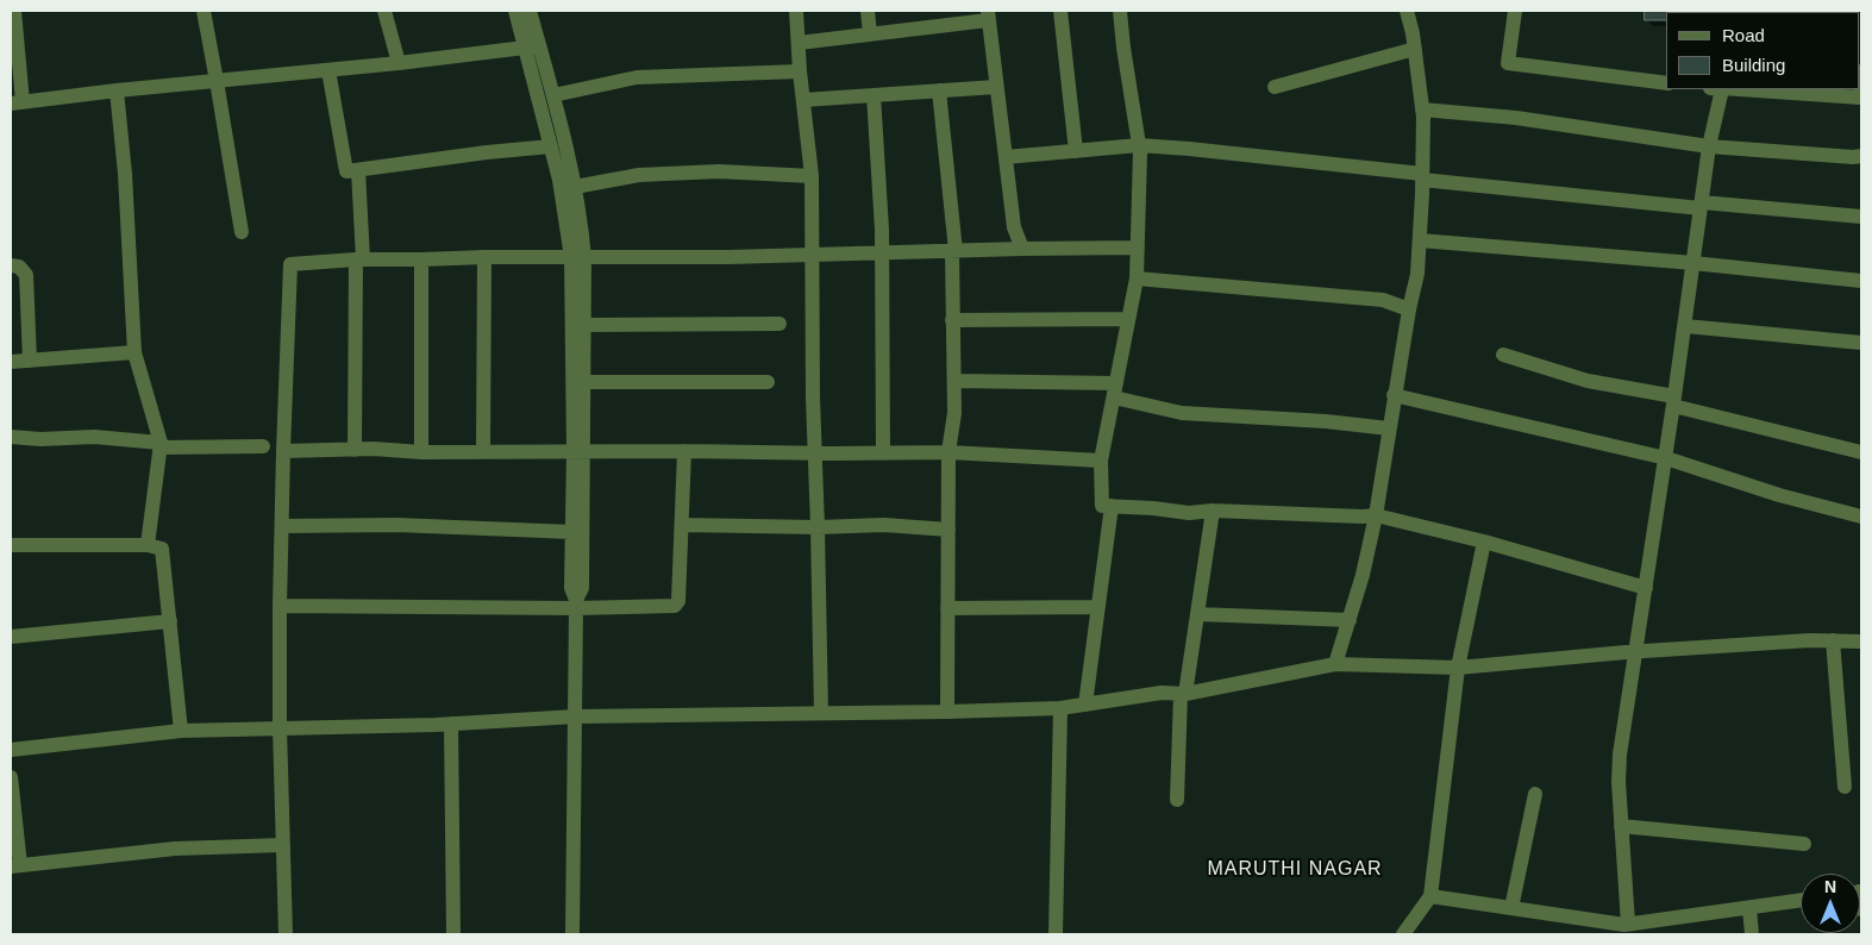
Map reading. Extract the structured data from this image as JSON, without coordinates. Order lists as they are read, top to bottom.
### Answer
{
  "districts": ["MARUTHI NAGAR"],
  "legend": ["Road", "Building"],
  "north": "top"
}
